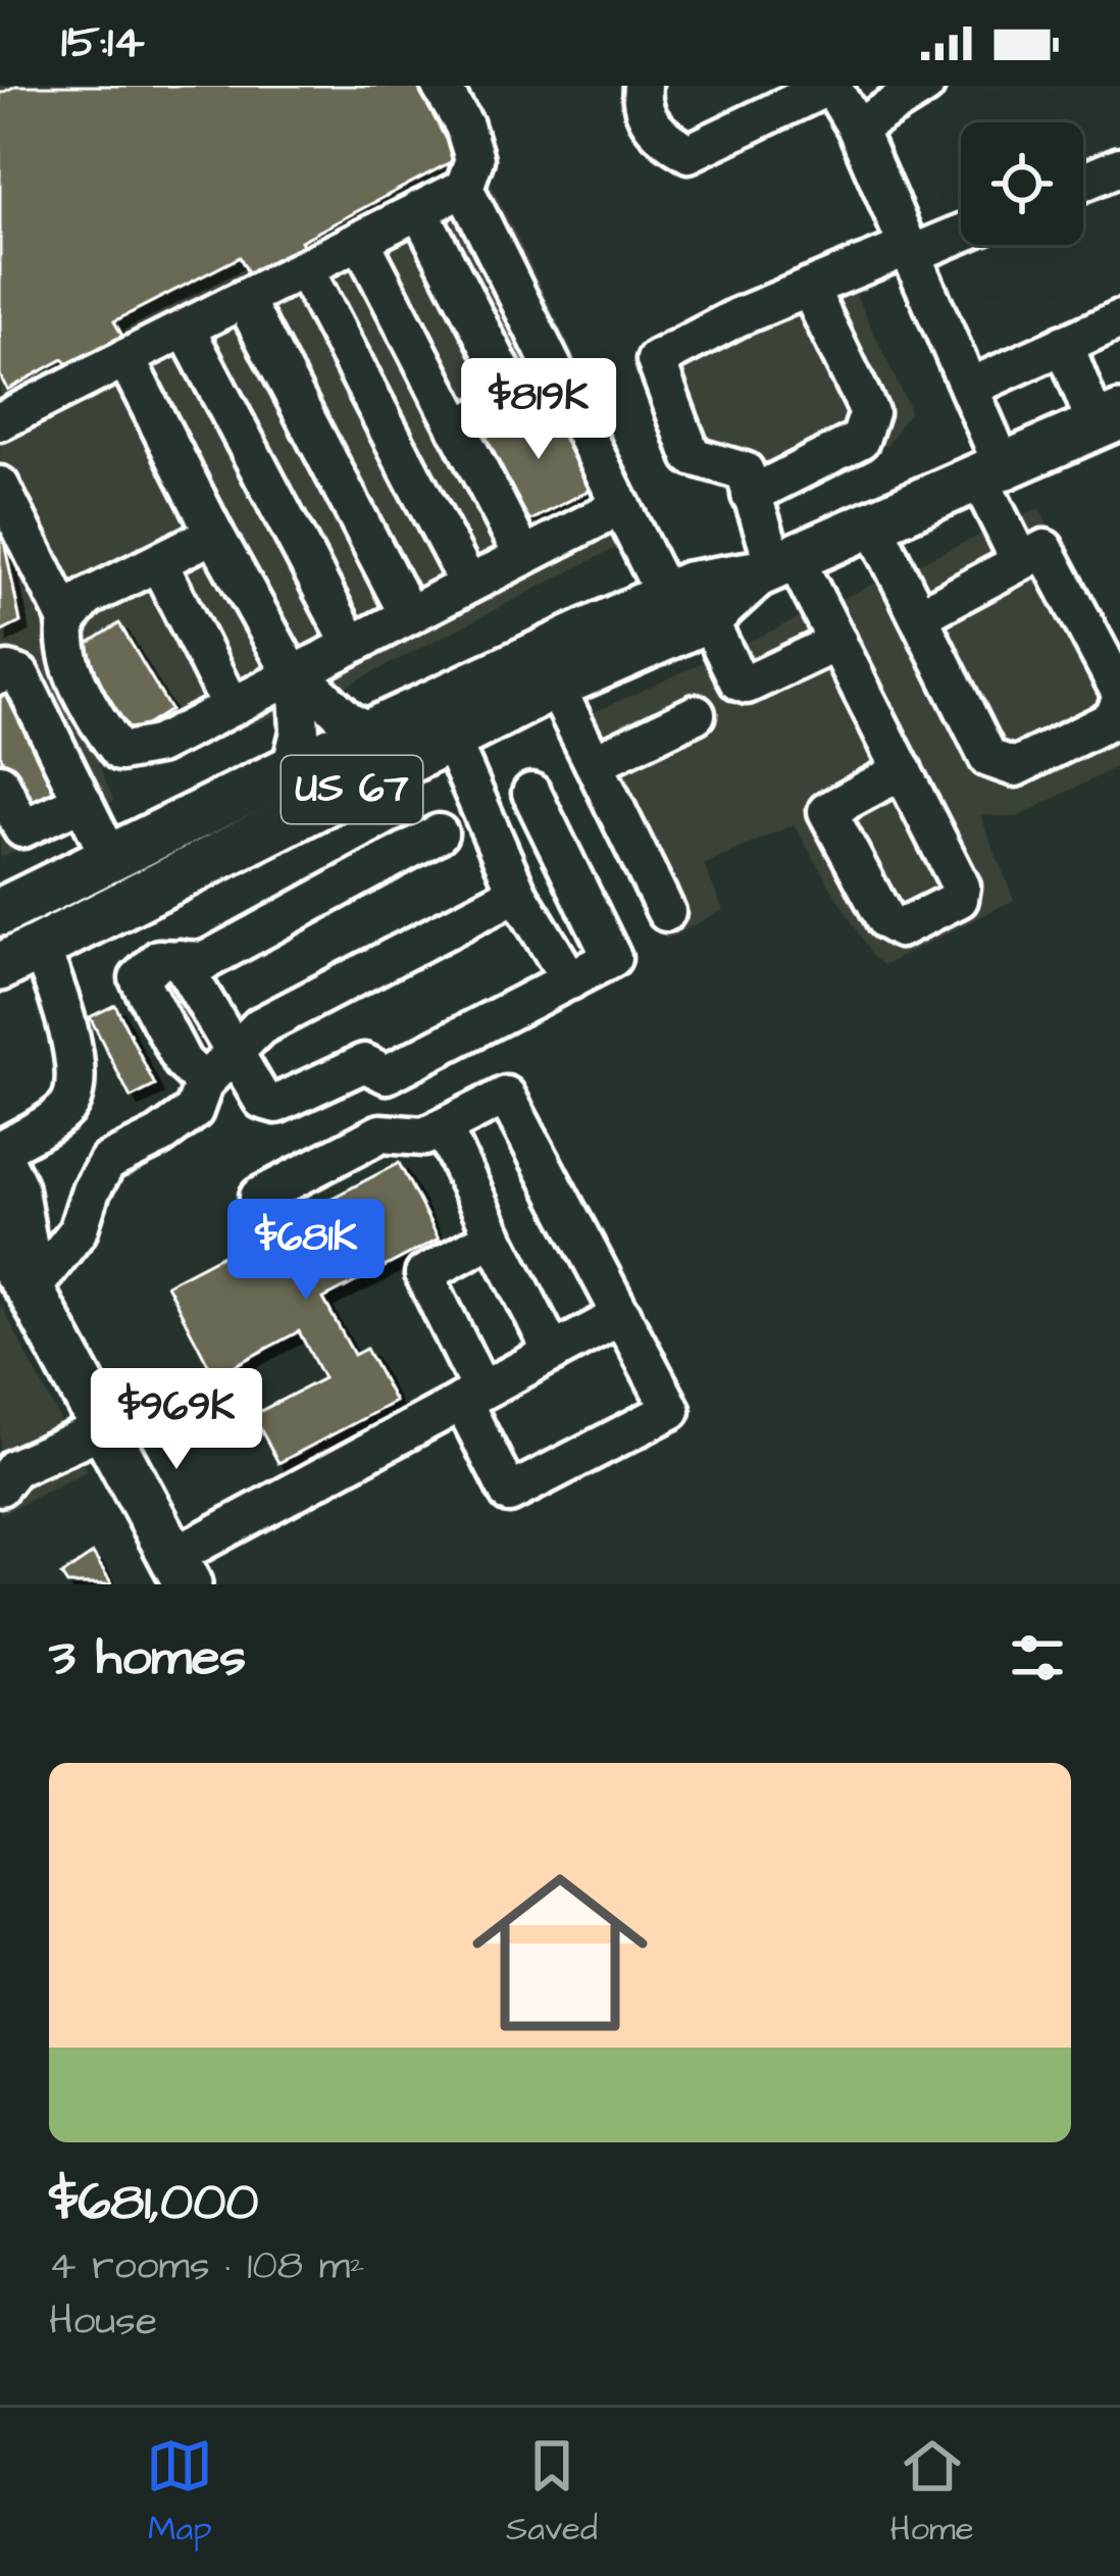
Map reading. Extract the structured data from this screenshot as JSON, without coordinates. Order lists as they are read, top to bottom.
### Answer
{
  "streets": {
    "main road": ["US 67"]
  },
  "page": {
    "status": "15:14",
    "price": ["$819K", "$681K", "$969K"],
    "heading": "3 homes",
    "list": [
      {
        "name": "$681,000",
        "note": "4 rooms · 108 m² · House"
      }
    ],
    "tabs": ["Map", "Saved", "Home"]
  }
}
